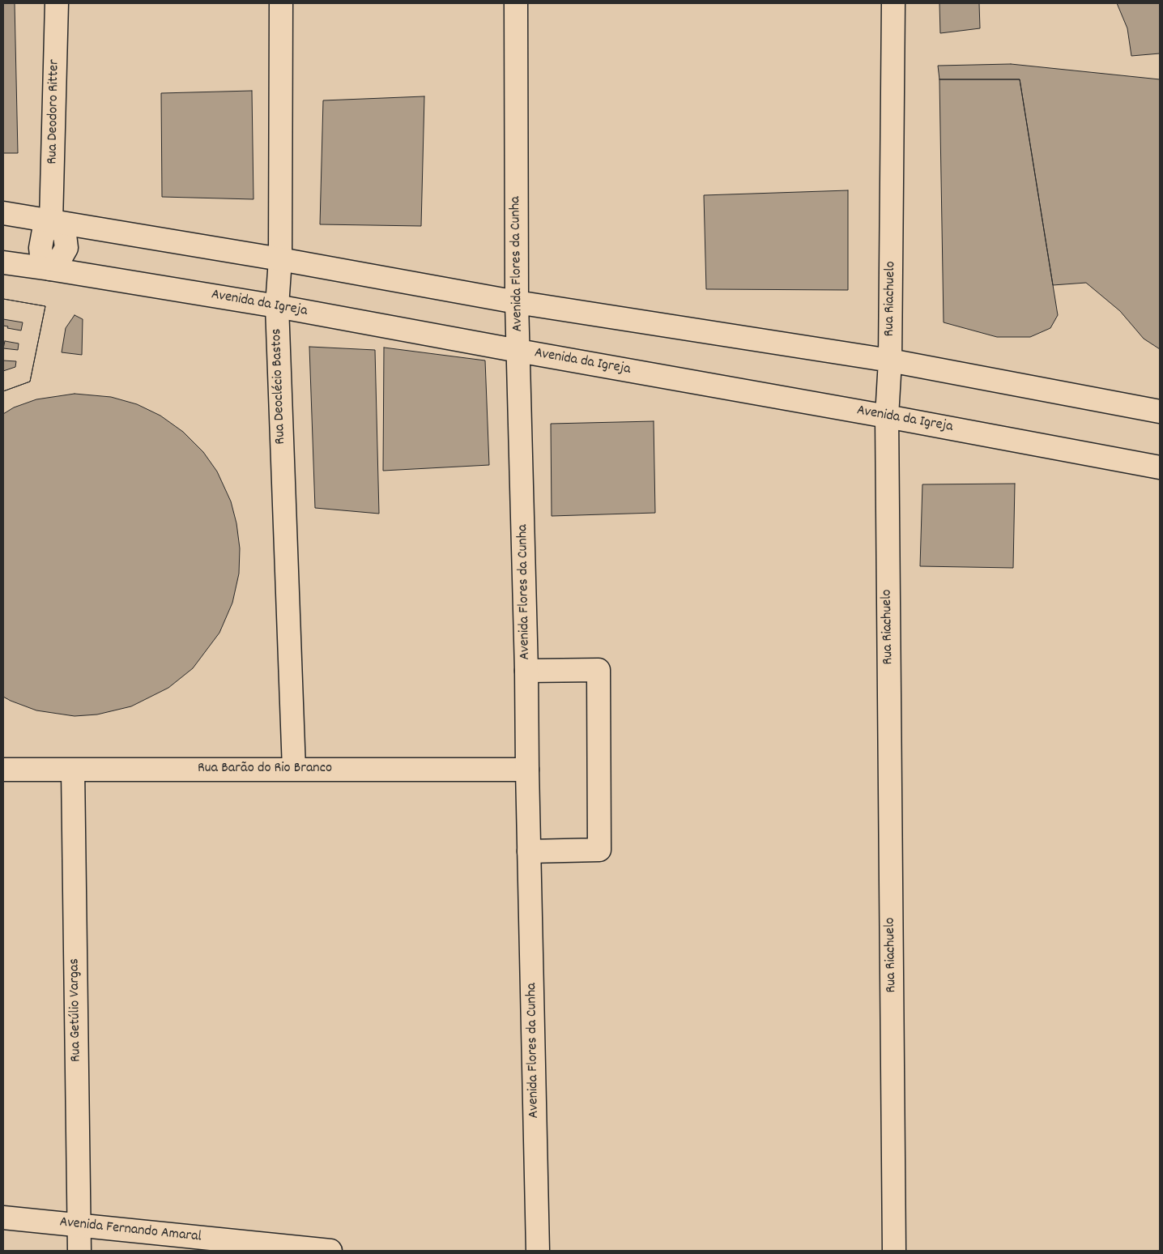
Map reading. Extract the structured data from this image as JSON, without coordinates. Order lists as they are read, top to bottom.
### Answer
{
  "streets": {
    "street": [
      "Rua Deodoro Ritter",
      "Avenida Flores da Cunha",
      "Rua Riachuelo",
      "Avenida da Igreja",
      "Rua Deoclécio Bastos",
      "Rua Barão do Rio Branco",
      "Rua Getúlio Vargas",
      "Avenida Fernando Amaral"
    ]
  },
  "crossings": [
    ["Rua Deodoro Ritter", "Avenida da Igreja"],
    ["Avenida Flores da Cunha", "Avenida da Igreja"],
    ["Avenida Flores da Cunha", "Rua Barão do Rio Branco"],
    ["Rua Riachuelo", "Avenida da Igreja"],
    ["Avenida da Igreja", "Rua Deoclécio Bastos"],
    ["Rua Deoclécio Bastos", "Rua Barão do Rio Branco"],
    ["Rua Barão do Rio Branco", "Rua Getúlio Vargas"],
    ["Rua Getúlio Vargas", "Avenida Fernando Amaral"]
  ]
}
